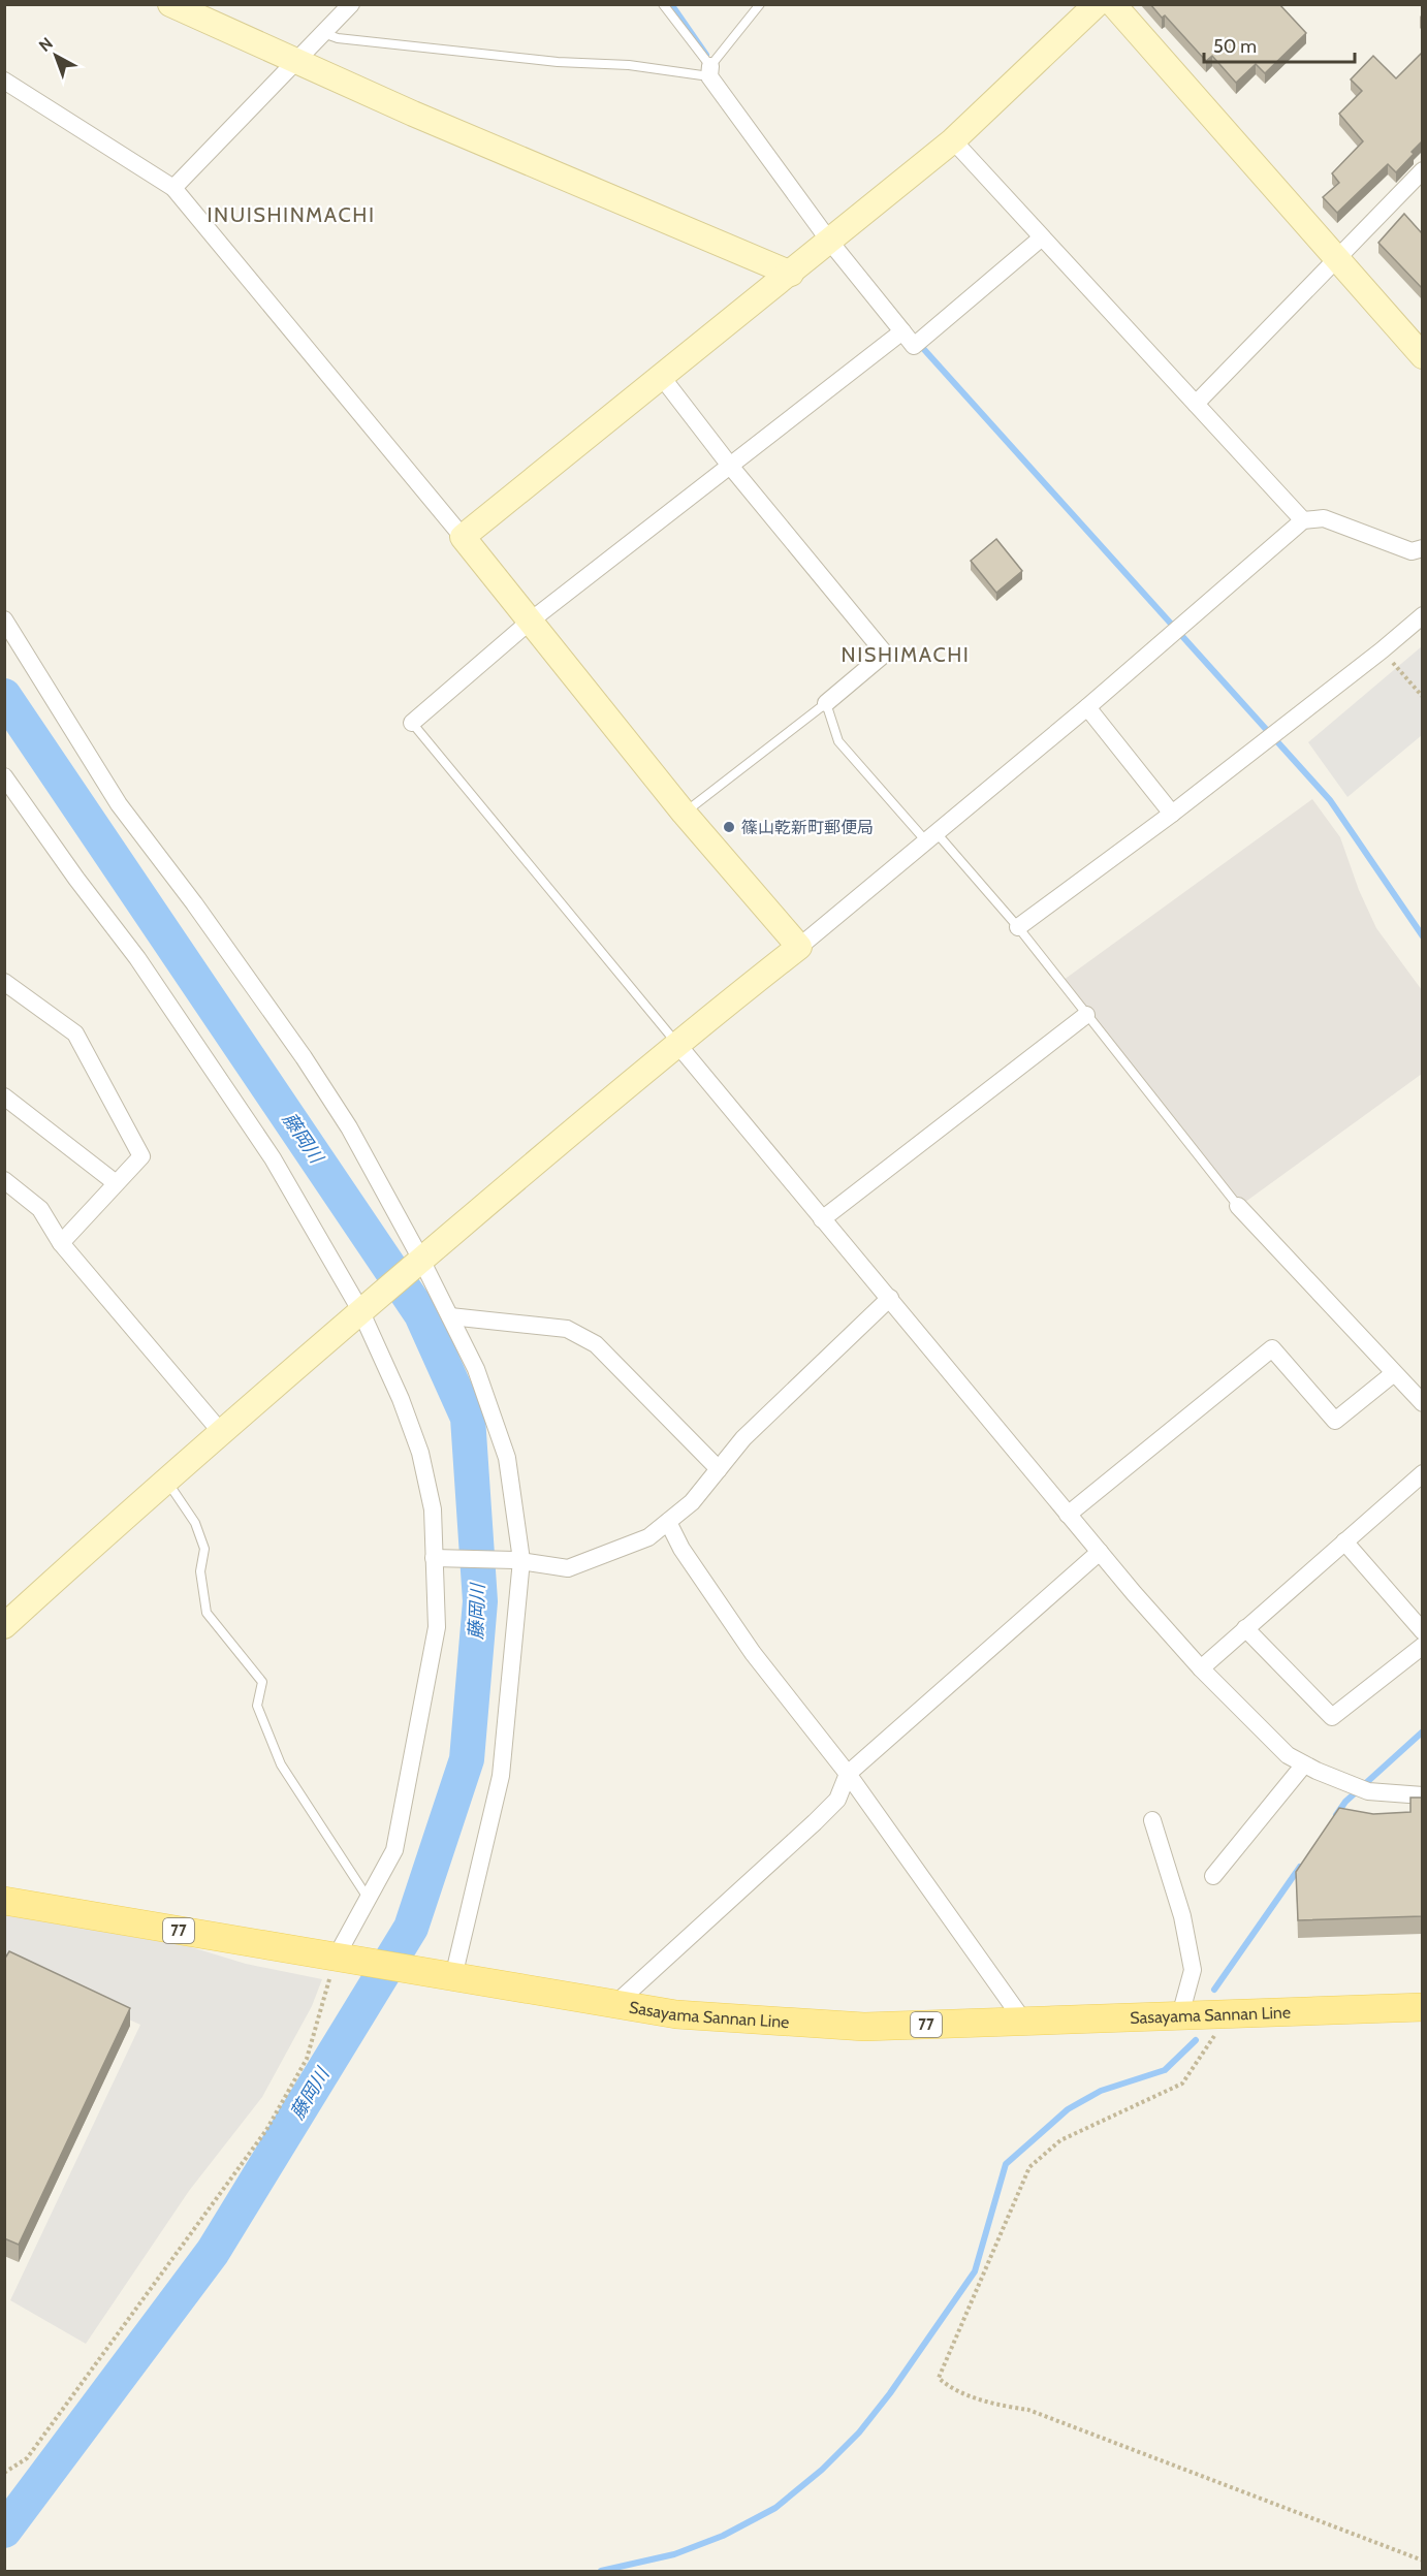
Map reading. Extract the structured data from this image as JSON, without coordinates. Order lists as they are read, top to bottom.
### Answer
{
  "streets": {
    "main road": ["77", "Sasayama Sannan Line"]
  },
  "districts": ["INUISHINMACHI", "NISHIMACHI"],
  "water": ["藤岡川"],
  "places": ["篠山乾新町郵便局"],
  "scale_bar": "50 m",
  "north": "top left"
}
